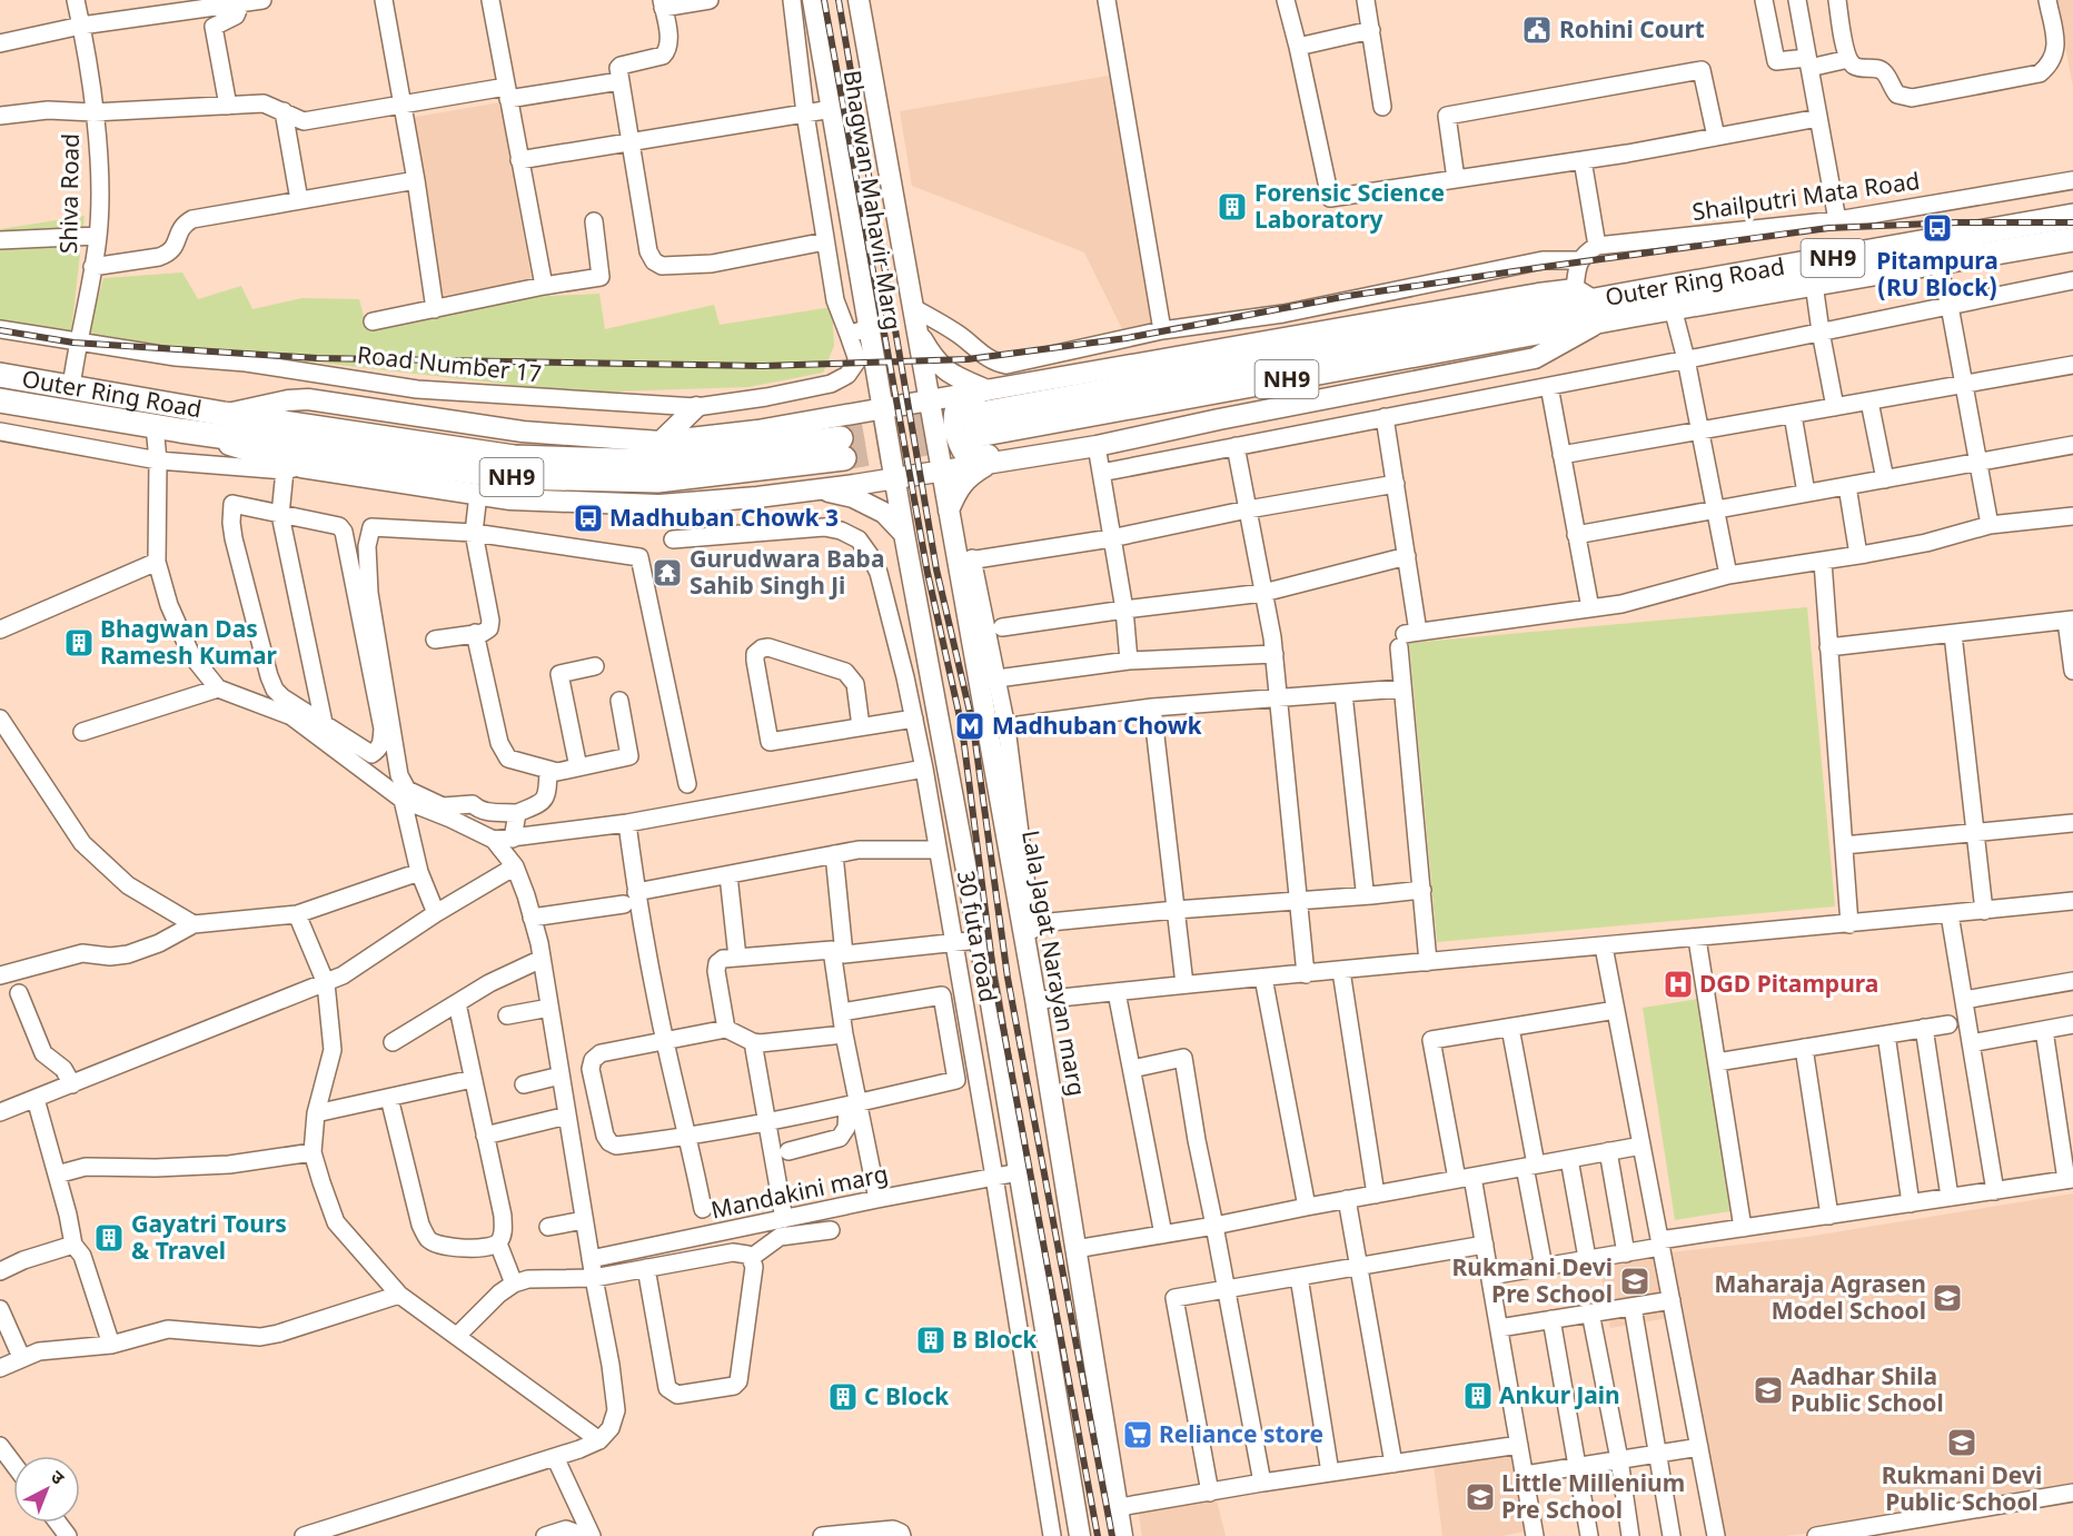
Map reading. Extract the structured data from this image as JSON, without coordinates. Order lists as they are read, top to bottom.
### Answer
{
  "streets": {
    "highway": ["NH9", "Outer Ring Road"],
    "main road": ["Bhagwan Mahavir Marg", "Lala Jagat Narayan marg"],
    "street": [
      "Shiva Road",
      "Shailputri Mata Road",
      "Road Number 17",
      "30 futa road",
      "Mandakini marg"
    ]
  },
  "crossings": [
    ["Shiva Road", "Outer Ring Road"],
    ["Shiva Road", "Road Number 17"],
    ["Bhagwan Mahavir Marg", "Road Number 17"],
    ["Bhagwan Mahavir Marg", "Lala Jagat Narayan marg"],
    ["NH9", "Outer Ring Road"],
    ["30 futa road", "Mandakini marg"]
  ],
  "places": {
    "public building": ["Rohini Court"],
    "building": [
      "Forensic Science Laboratory",
      "Bhagwan Das Ramesh Kumar",
      "Gayatri Tours & Travel",
      "B Block",
      "Ankur Jain",
      "C Block"
    ],
    "bus stop": ["Pitampura (RU Block)", "Madhuban Chowk 3"],
    "temple": ["Gurudwara Baba Sahib Singh Ji"],
    "metro station": ["Madhuban Chowk"],
    "hospital": ["DGD Pitampura"],
    "school or university": [
      "Rukmani Devi Pre School",
      "Maharaja Agrasen Model School",
      "Aadhar Shila Public School",
      "Rukmani Devi Public School",
      "Little Millenium Pre School"
    ],
    "supermarket": ["Reliance store"]
  },
  "north": "top right"
}
